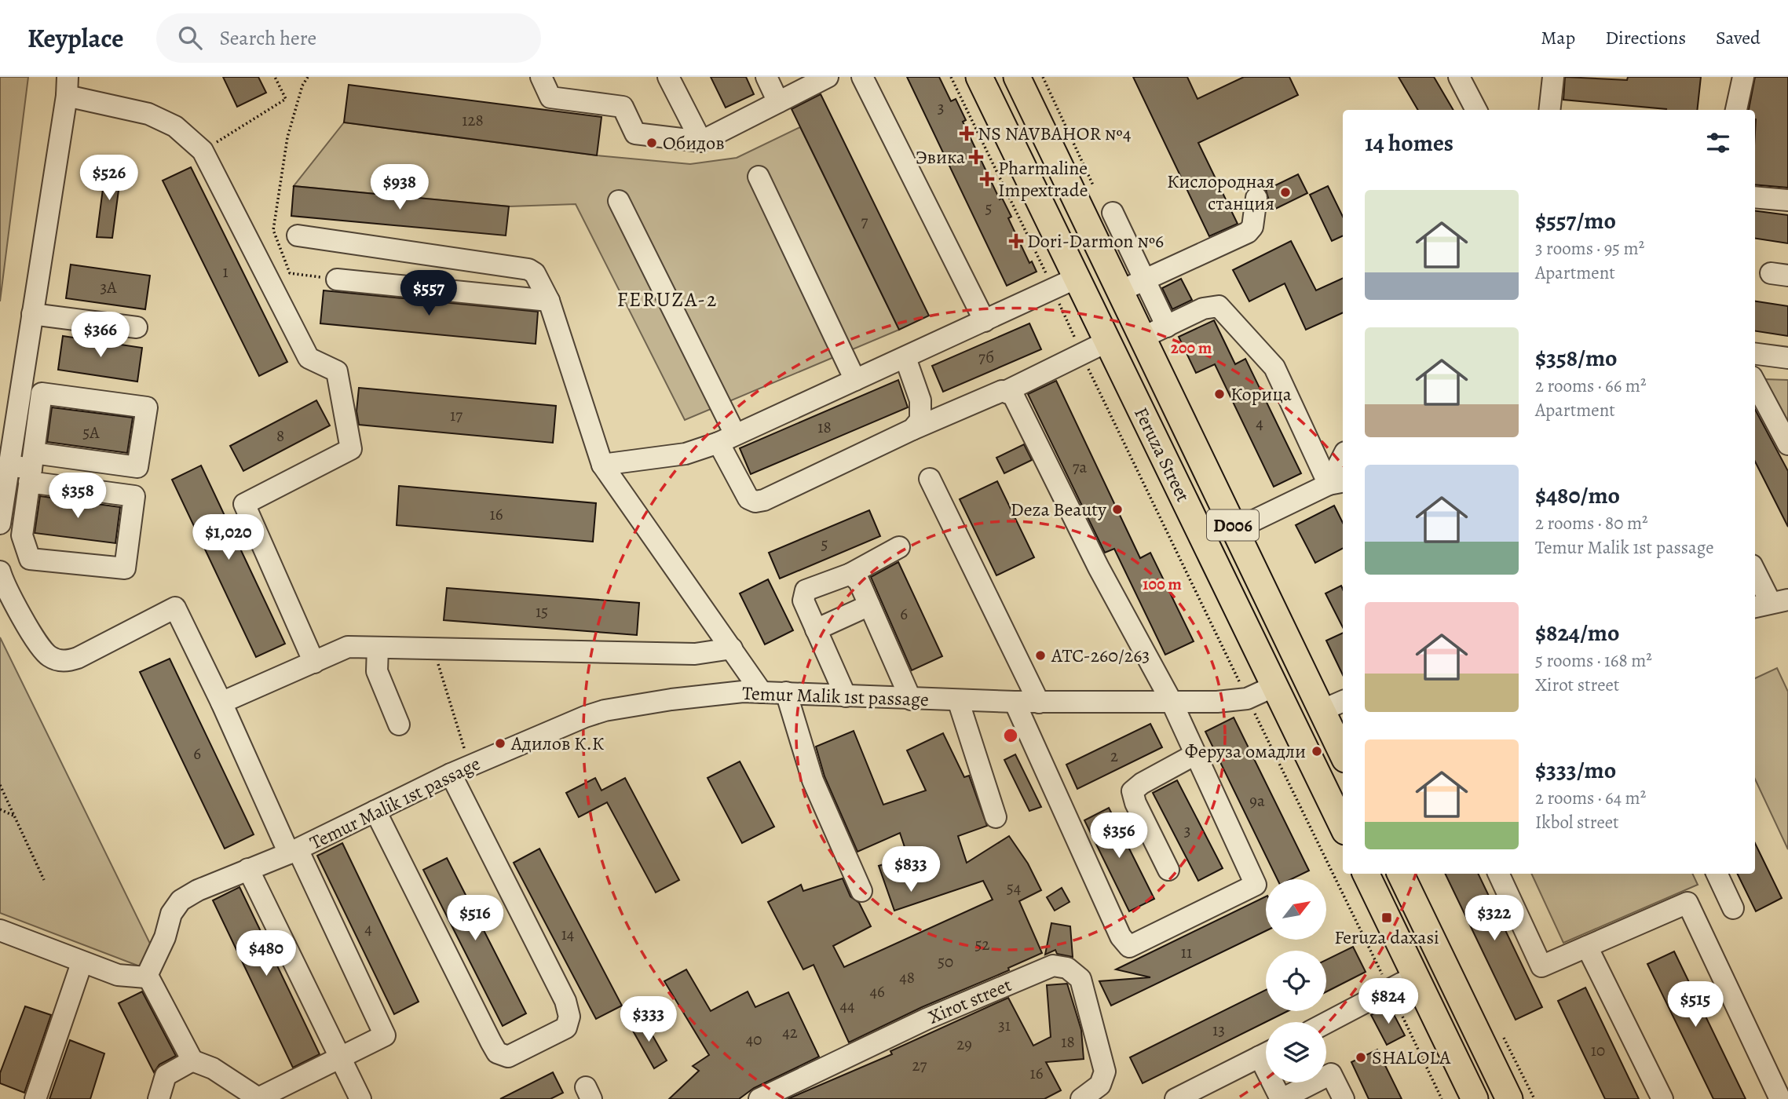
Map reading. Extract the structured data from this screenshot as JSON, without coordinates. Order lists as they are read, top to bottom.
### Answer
{
  "streets": {
    "main road": ["Feruza Street", "D006"],
    "street": ["Temur Malik 1st passage", "Xirot street"]
  },
  "crossings": [
    ["Feruza Street", "Temur Malik 1st passage"]
  ],
  "districts": ["FERUZA-2"],
  "places": {
    "health": [
      "NS NAVBAHOR №4",
      "Эвика",
      "Pharmaline Impextrade",
      "Dori-Darmon №6"
    ],
    "other": [
      "Обидов",
      "Кислородная станция",
      "Корица",
      "Deza Beauty",
      "АТС-260/263",
      "Адилов К.К",
      "Феруза омадли",
      "SHALOLA"
    ],
    "transit": ["Feruza daxasi"]
  },
  "house_numbers": [
    "3",
    "128",
    "5",
    "7",
    "1",
    "3A",
    "7б",
    "17",
    "4",
    "18",
    "5A",
    "8",
    "7а",
    "16",
    "5",
    "15",
    "6",
    "6",
    "2",
    "9a",
    "3",
    "54",
    "4",
    "14",
    "52",
    "11",
    "50",
    "48",
    "46",
    "44",
    "31",
    "13",
    "42",
    "40",
    "18",
    "29",
    "10",
    "27",
    "16"
  ],
  "north": "top right",
  "page": {
    "header": "Keyplace",
    "search": "Search here",
    "nav": ["Map", "Directions", "Saved"],
    "heading": "14 homes",
    "price": [
      "$526",
      "$938",
      "$557",
      "$366",
      "$358",
      "$1,020",
      "$356",
      "$833",
      "$516",
      "$322",
      "$480",
      "$824",
      "$515",
      "$333"
    ],
    "list": [
      {
        "name": "$557/mo",
        "note": "3 rooms · 95 m² · Apartment"
      },
      {
        "name": "$358/mo",
        "note": "2 rooms · 66 m² · Apartment"
      },
      {
        "name": "$480/mo",
        "note": "2 rooms · 80 m² · Temur Malik 1st passage"
      },
      {
        "name": "$824/mo",
        "note": "5 rooms · 168 m² · Xirot street"
      },
      {
        "name": "$333/mo",
        "note": "2 rooms · 64 m² · Ikbol street"
      }
    ]
  },
  "rings": ["200 m", "100 m"]
}
